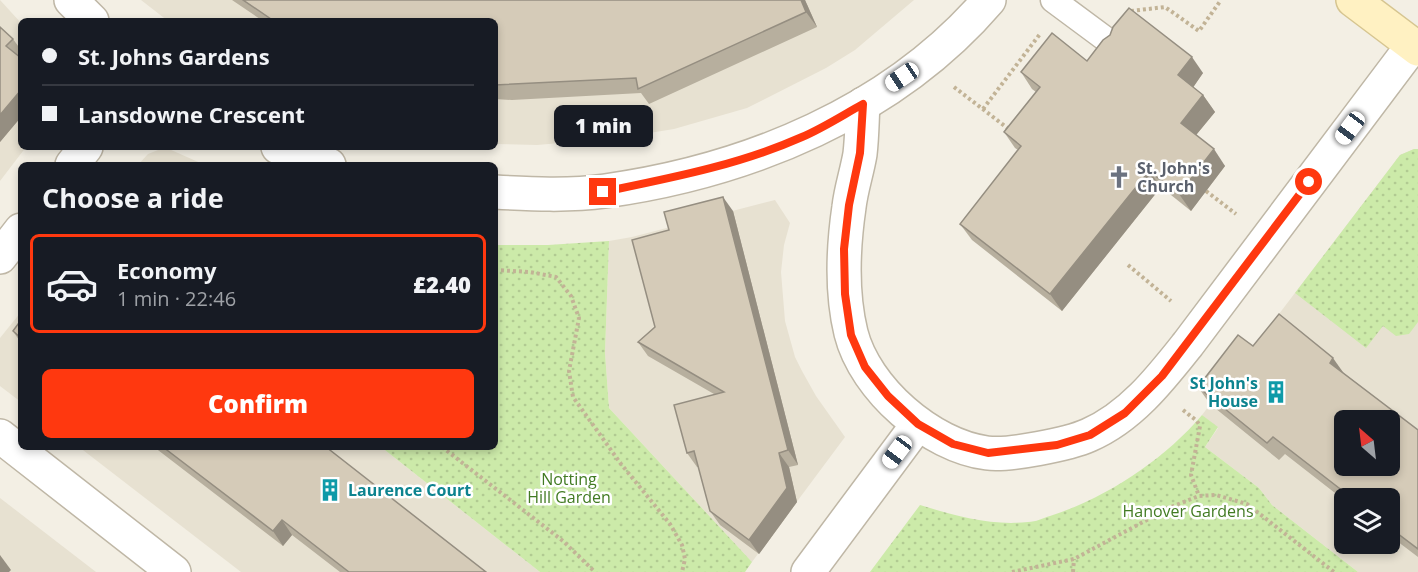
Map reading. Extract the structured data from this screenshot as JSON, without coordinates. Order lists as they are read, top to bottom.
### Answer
{
  "parks": ["Notting Hill Garden", "Hanover Gardens"],
  "places": {
    "church": ["St. John's Church"],
    "building": ["St John's House", "Laurence Court"]
  },
  "north": "top left",
  "page": {
    "banner": ["St. Johns Gardens", "Lansdowne Crescent"],
    "bubble": "1 min",
    "heading": "Choose a ride",
    "list": [
      {
        "name": "Economy",
        "note": "1 min · 22:46",
        "value": "£2.40"
      }
    ],
    "buttons": "Confirm"
  }
}
